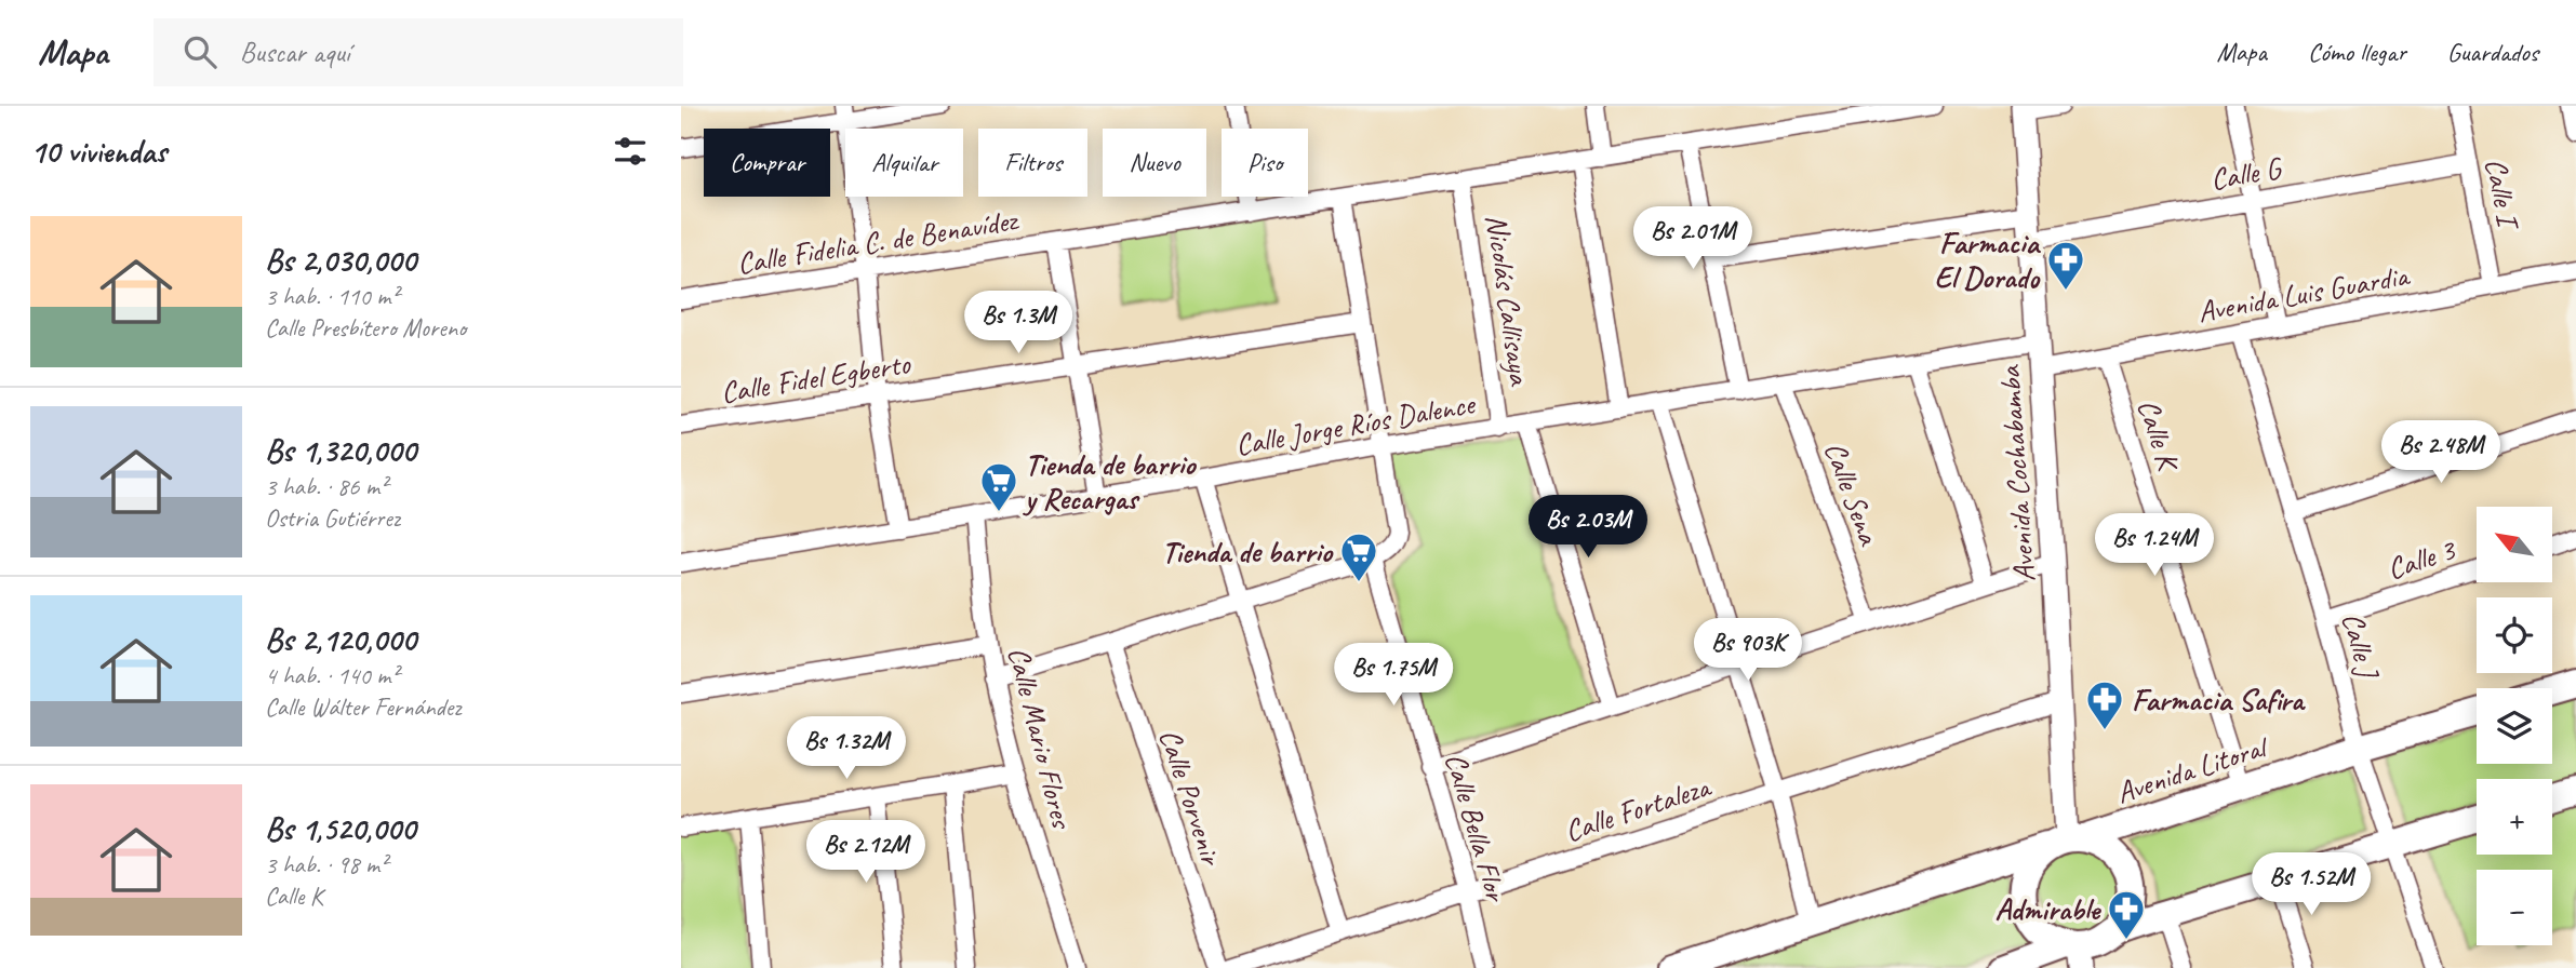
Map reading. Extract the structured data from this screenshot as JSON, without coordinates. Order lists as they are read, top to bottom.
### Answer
{
  "streets": {
    "main road": ["Avenida Cochabamba", "Avenida Litoral"],
    "street": [
      "Calle G",
      "Calle I",
      "Calle Fidelia C. de Benavídez",
      "Avenida Luis Guardia",
      "Nicolás Callisaya",
      "Calle Fidel Egberto",
      "Calle Jorge Ríos Dalence",
      "Calle K",
      "Calle Sena",
      "Calle 3",
      "Calle J",
      "Calle Mario Flores",
      "Calle Porvenir",
      "Calle Fortaleza",
      "Calle Bella Flor"
    ]
  },
  "crossings": [
    ["Calle G", "Calle I"],
    ["Calle G", "Avenida Cochabamba"],
    ["Calle I", "Avenida Luis Guardia"],
    ["Calle Fidelia C. de Benavídez", "Nicolás Callisaya"],
    ["Avenida Luis Guardia", "Calle K"],
    ["Avenida Luis Guardia", "Avenida Cochabamba"],
    ["Avenida Luis Guardia", "Calle J"],
    ["Nicolás Callisaya", "Calle Jorge Ríos Dalence"],
    ["Calle Jorge Ríos Dalence", "Avenida Cochabamba"],
    ["Calle Jorge Ríos Dalence", "Calle Sena"],
    ["Calle Jorge Ríos Dalence", "Calle Mario Flores"],
    ["Calle K", "Avenida Litoral"],
    ["Avenida Cochabamba", "Avenida Litoral"],
    ["Avenida Cochabamba", "Calle Fortaleza"],
    ["Calle 3", "Calle J"],
    ["Calle J", "Avenida Litoral"],
    ["Calle Fortaleza", "Calle Bella Flor"]
  ],
  "places": {
    "pharmacy": ["Farmacia El Dorado", "Farmacia Safira", "Admirable"],
    "supermarket": ["Tienda de barrio y Recargas", "Tienda de barrio"]
  },
  "north": "top left",
  "page": {
    "header": "Mapa",
    "search": "Buscar aquí",
    "nav": ["Mapa", "Cómo llegar", "Guardados"],
    "heading": "10 viviendas",
    "chip": [
      "Comprar",
      "Alquilar",
      "Filtros",
      "Nuevo",
      "Piso"
    ],
    "list": [
      {
        "name": "Bs 2,030,000",
        "note": "3 hab. · 110 m² · Calle Presbítero Moreno"
      },
      {
        "name": "Bs 1,320,000",
        "note": "3 hab. · 86 m² · Ostria Gutiérrez"
      },
      {
        "name": "Bs 2,120,000",
        "note": "4 hab. · 140 m² · Calle Wálter Fernández"
      },
      {
        "name": "Bs 1,520,000",
        "note": "3 hab. · 98 m² · Calle K"
      }
    ],
    "price": [
      "Bs 2.01M",
      "Bs 1.3M",
      "Bs 2.48M",
      "Bs 2.03M",
      "Bs 1.24M",
      "Bs 903K",
      "Bs 1.75M",
      "Bs 1.32M",
      "Bs 2.12M",
      "Bs 1.52M"
    ],
    "map_buttons": ["+", "−"]
  }
}
